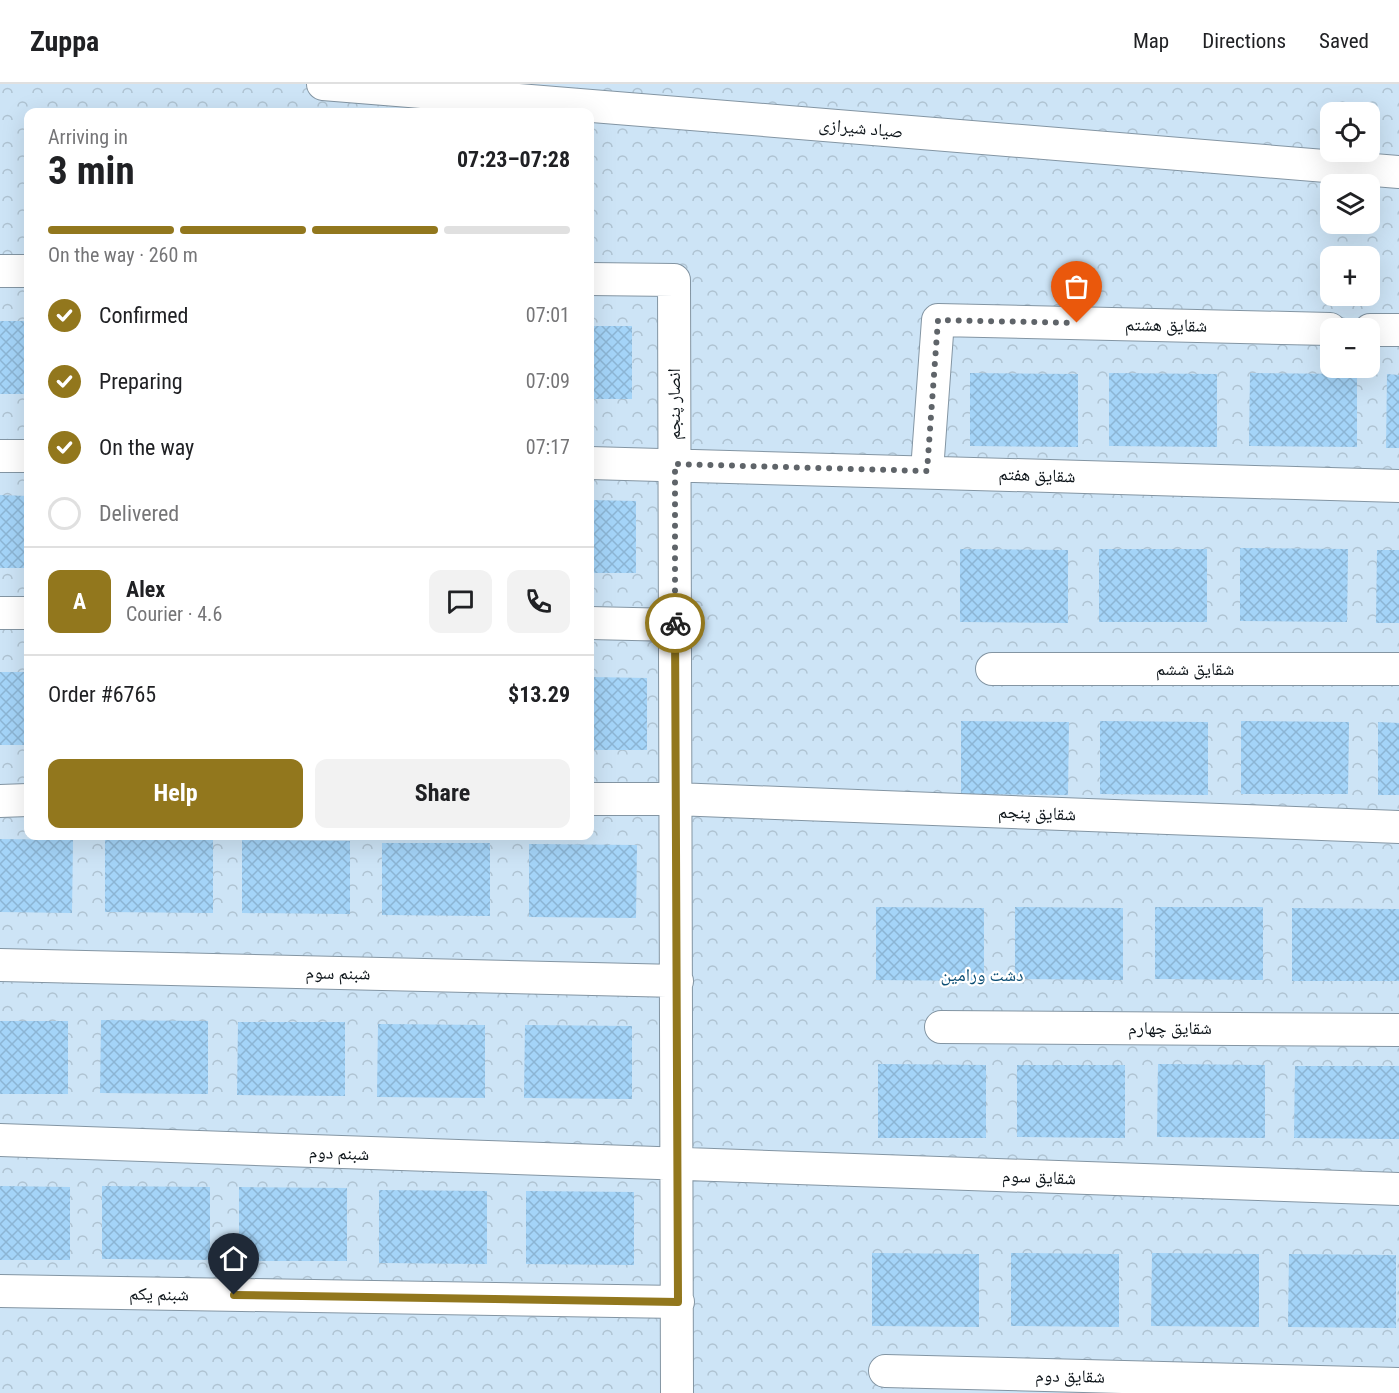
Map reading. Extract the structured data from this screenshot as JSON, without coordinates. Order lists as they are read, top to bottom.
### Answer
{
  "streets": {
    "street": [
      "صیاد شیرازی",
      "شقایق هشتم",
      "انصار پنجم",
      "شقایق هفتم",
      "شقایق ششم",
      "شقایق پنجم",
      "شبنم سوم",
      "شقایق چهارم",
      "شبنم دوم",
      "شقایق سوم",
      "شبنم یکم",
      "شقایق دوم"
    ]
  },
  "crossings": [
    ["شقایق هشتم", "شقایق هفتم"],
    ["انصار پنجم", "شقایق هفتم"],
    ["انصار پنجم", "شقایق پنجم"],
    ["انصار پنجم", "شبنم سوم"],
    ["انصار پنجم", "شبنم دوم"],
    ["انصار پنجم", "شقایق سوم"],
    ["انصار پنجم", "شبنم یکم"],
    ["شبنم دوم", "شقایق سوم"]
  ],
  "parks": ["دشت ورامین"],
  "page": {
    "header": "Zuppa",
    "nav": ["Map", "Directions", "Saved"],
    "map_buttons": ["+", "−"],
    "heading": ["3 min", "Arriving in", "07:23–07:28"],
    "panel": [
      "Alex",
      "Courier · 4.6",
      "Order #6765",
      "$13.29"
    ],
    "bar": "On the way · 260 m",
    "list": [
      ["Confirmed", "07:01"],
      ["Preparing", "07:09"],
      ["On the way", "07:17"],
      "Delivered"
    ],
    "round": "A",
    "buttons": ["Help", "Share"]
  }
}
